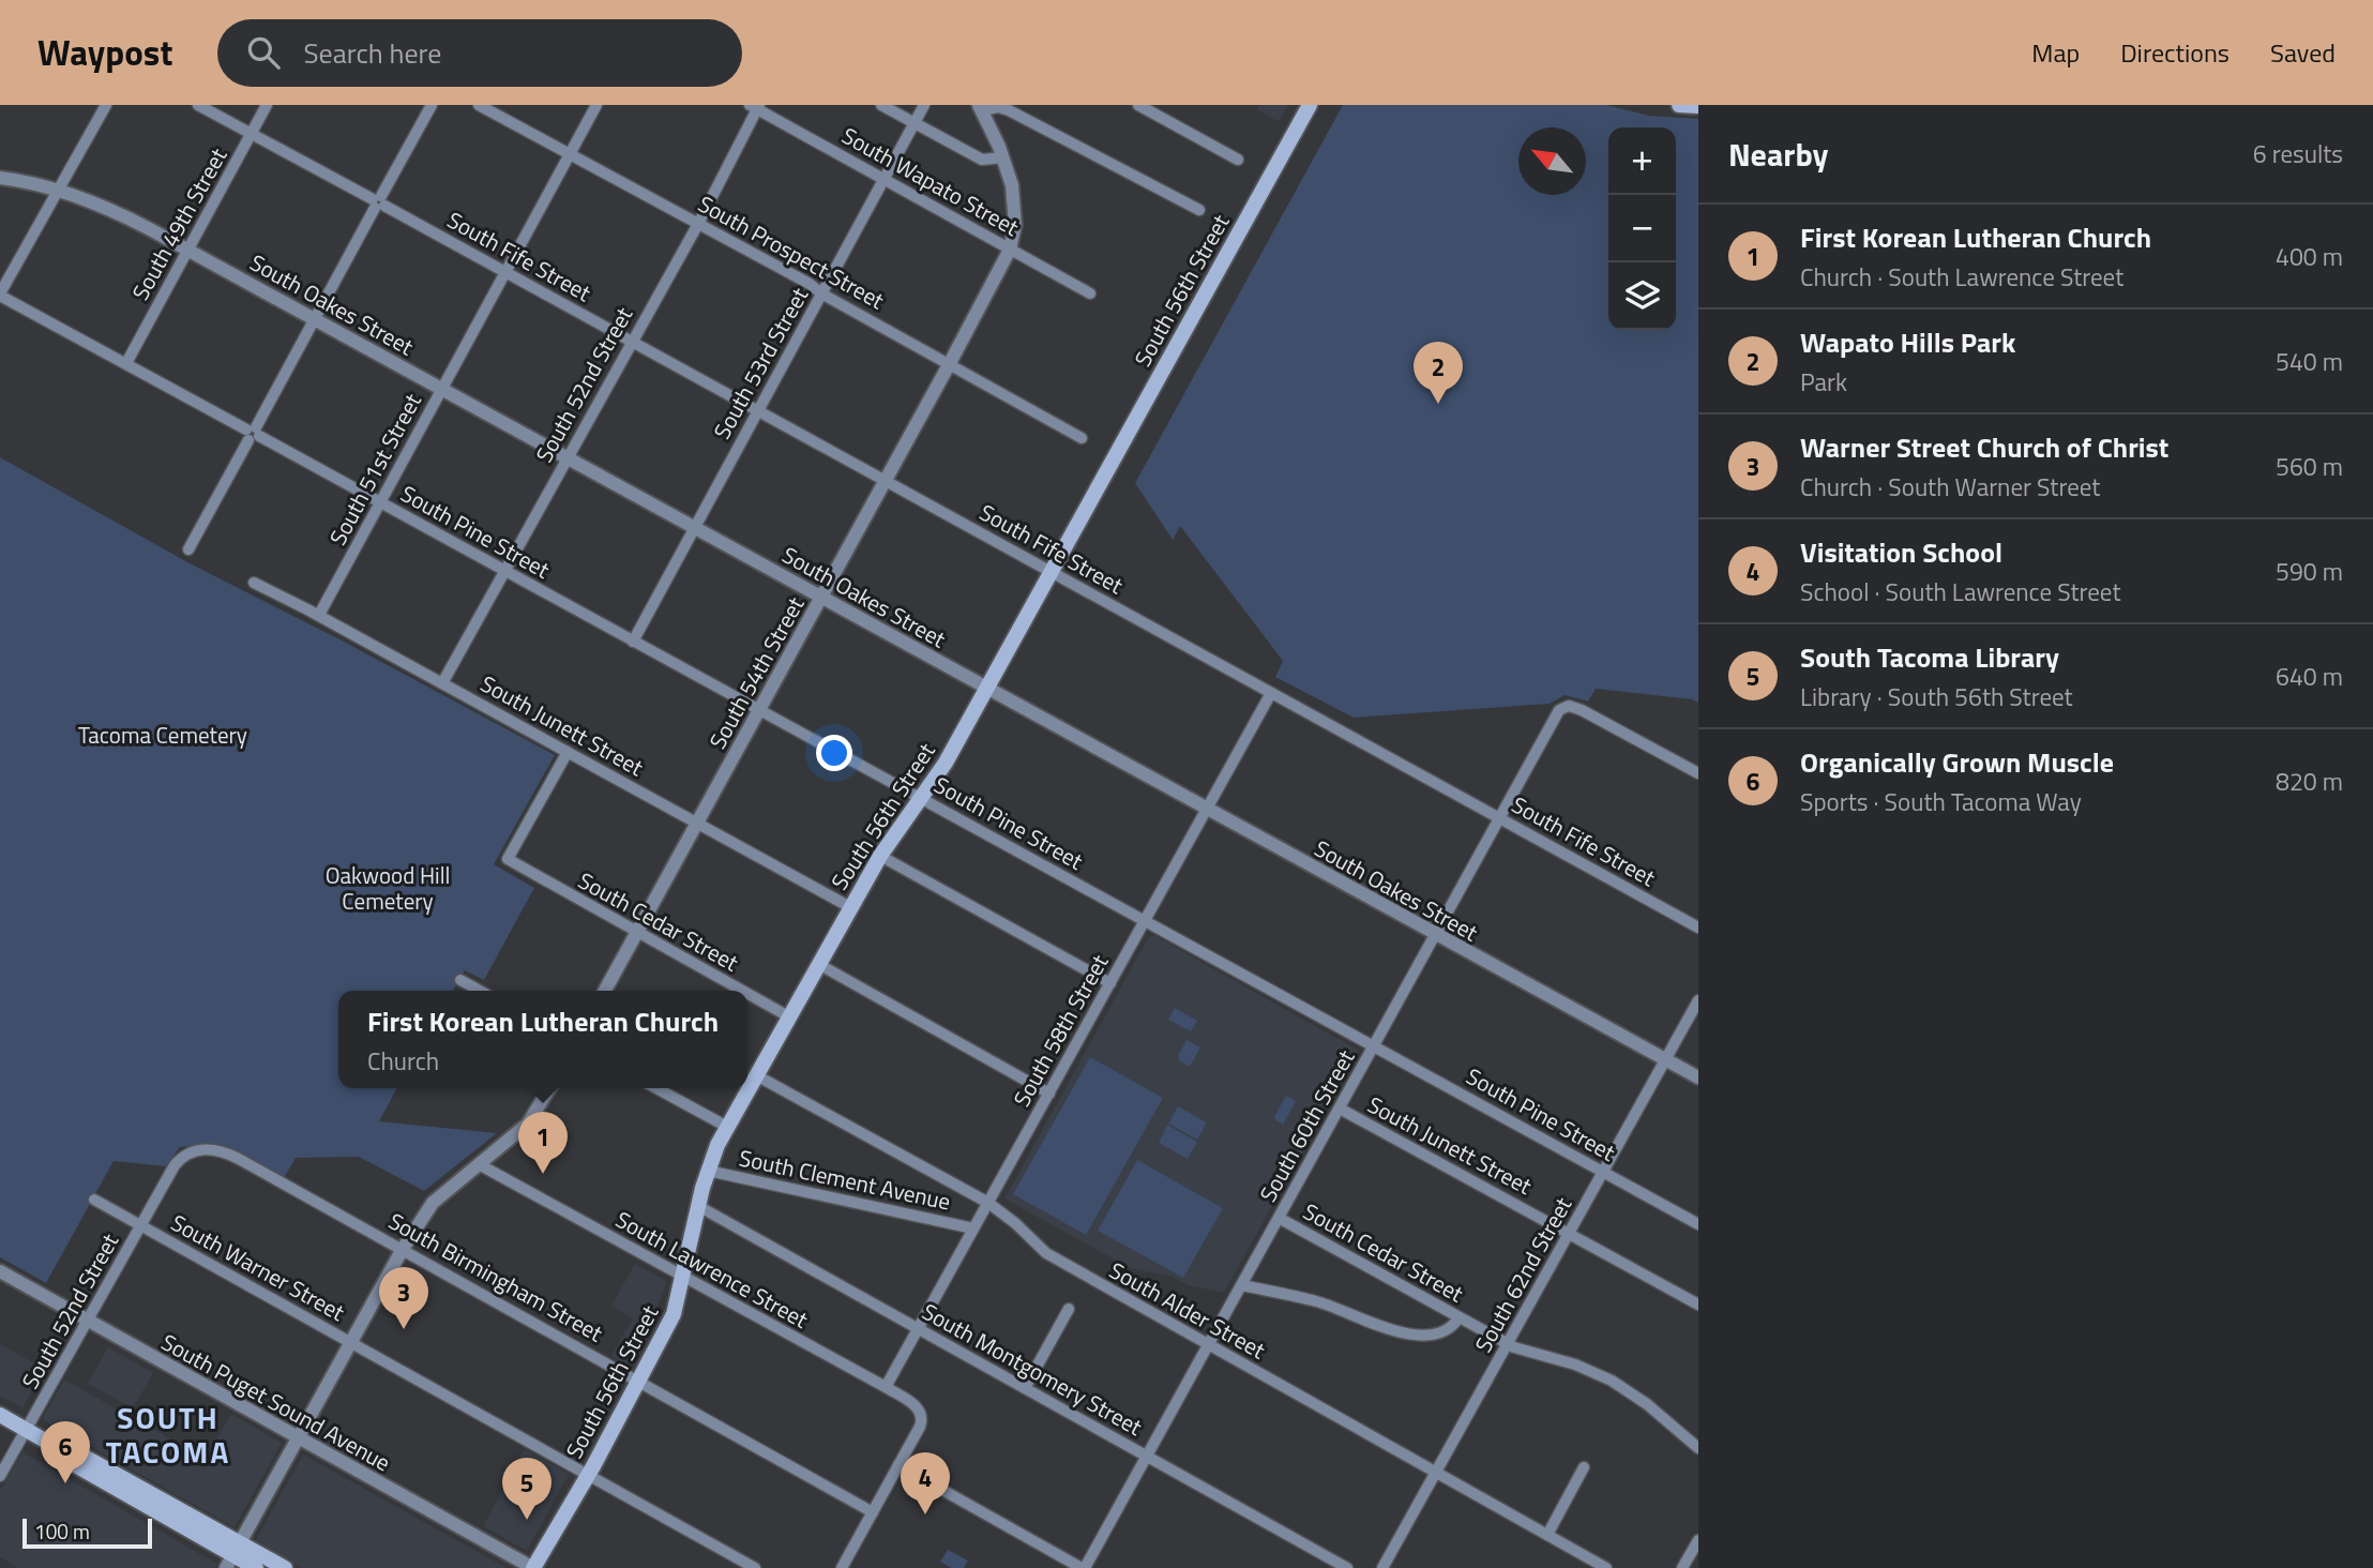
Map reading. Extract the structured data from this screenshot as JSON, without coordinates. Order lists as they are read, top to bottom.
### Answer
{
  "streets": {
    "main road": ["South 56th Street"],
    "street": [
      "South Wapato Street",
      "South 49th Street",
      "South Prospect Street",
      "South Fife Street",
      "South Oakes Street",
      "South 53rd Street",
      "South 52nd Street",
      "South 51st Street",
      "South Pine Street",
      "South 54th Street",
      "South Junett Street",
      "South Cedar Street",
      "South 58th Street",
      "South 60th Street",
      "South Clement Avenue",
      "South Warner Street",
      "South Lawrence Street",
      "South 62nd Street",
      "South Birmingham Street",
      "South Alder Street",
      "South Montgomery Street",
      "South Puget Sound Avenue"
    ]
  },
  "crossings": [
    ["South Wapato Street", "South 53rd Street"],
    ["South Wapato Street", "South 52nd Street"],
    ["South Wapato Street", "South 54th Street"],
    ["South 49th Street", "South Fife Street"],
    ["South 49th Street", "South Oakes Street"],
    ["South 49th Street", "South Pine Street"],
    ["South Prospect Street", "South 53rd Street"],
    ["South Prospect Street", "South 52nd Street"],
    ["South Prospect Street", "South 51st Street"],
    ["South Prospect Street", "South 54th Street"],
    ["South Fife Street", "South 56th Street"],
    ["South Fife Street", "South 53rd Street"],
    ["South Fife Street", "South 52nd Street"],
    ["South Fife Street", "South 51st Street"],
    ["South Fife Street", "South 54th Street"],
    ["South Fife Street", "South 58th Street"],
    ["South Fife Street", "South 60th Street"],
    ["South 56th Street", "South Oakes Street"],
    ["South 56th Street", "South Pine Street"],
    ["South 56th Street", "South Junett Street"],
    ["South 56th Street", "South Cedar Street"],
    ["South 56th Street", "South Clement Avenue"],
    ["South 56th Street", "South Warner Street"],
    ["South 56th Street", "South Lawrence Street"],
    ["South 56th Street", "South Birmingham Street"],
    ["South 56th Street", "South Alder Street"],
    ["South 56th Street", "South Montgomery Street"],
    ["South 56th Street", "South Puget Sound Avenue"],
    ["South Oakes Street", "South 53rd Street"],
    ["South Oakes Street", "South 52nd Street"],
    ["South Oakes Street", "South 51st Street"],
    ["South Oakes Street", "South 54th Street"],
    ["South Oakes Street", "South 58th Street"],
    ["South Oakes Street", "South 60th Street"],
    ["South Oakes Street", "South 62nd Street"],
    ["South 53rd Street", "South Pine Street"],
    ["South 52nd Street", "South Pine Street"],
    ["South 52nd Street", "South Junett Street"],
    ["South 52nd Street", "South Warner Street"],
    ["South 52nd Street", "South Birmingham Street"],
    ["South 52nd Street", "South Puget Sound Avenue"],
    ["South 51st Street", "South Pine Street"],
    ["South 51st Street", "South Junett Street"],
    ["South Pine Street", "South 54th Street"],
    ["South Pine Street", "South 58th Street"],
    ["South Pine Street", "South 60th Street"],
    ["South Pine Street", "South 62nd Street"],
    ["South 54th Street", "South Junett Street"],
    ["South 54th Street", "South Cedar Street"],
    ["South Junett Street", "South Cedar Street"],
    ["South Junett Street", "South 60th Street"],
    ["South Junett Street", "South 62nd Street"],
    ["South Cedar Street", "South 60th Street"],
    ["South Cedar Street", "South 62nd Street"],
    ["South 58th Street", "South Clement Avenue"],
    ["South 58th Street", "South Lawrence Street"],
    ["South 58th Street", "South Alder Street"],
    ["South 58th Street", "South Montgomery Street"],
    ["South 60th Street", "South Alder Street"],
    ["South 60th Street", "South Montgomery Street"],
    ["South 62nd Street", "South Alder Street"]
  ],
  "districts": ["SOUTH TACOMA"],
  "parks": ["Tacoma Cemetery", "Oakwood Hill Cemetery"],
  "scale_bar": "100 m",
  "north": "top left",
  "page": {
    "header": "Waypost",
    "search": "Search here",
    "nav": ["Map", "Directions", "Saved"],
    "heading": ["Nearby", "6 results"],
    "map_buttons": ["+", "−"],
    "list": [
      {
        "mark": "1",
        "name": "First Korean Lutheran Church",
        "note": "Church · South Lawrence Street",
        "value": "400 m"
      },
      {
        "mark": "2",
        "name": "Wapato Hills Park",
        "note": "Park",
        "value": "540 m"
      },
      {
        "mark": "3",
        "name": "Warner Street Church of Christ",
        "note": "Church · South Warner Street",
        "value": "560 m"
      },
      {
        "mark": "4",
        "name": "Visitation School",
        "note": "School · South Lawrence Street",
        "value": "590 m"
      },
      {
        "mark": "5",
        "name": "South Tacoma Library",
        "note": "Library · South 56th Street",
        "value": "640 m"
      },
      {
        "mark": "6",
        "name": "Organically Grown Muscle",
        "note": "Sports · South Tacoma Way",
        "value": "820 m"
      }
    ],
    "pins": [
      "2",
      "1",
      "3",
      "6",
      "4",
      "5"
    ],
    "popup": ["First Korean Lutheran Church", "Church"],
    "scale": "100 m"
  }
}
